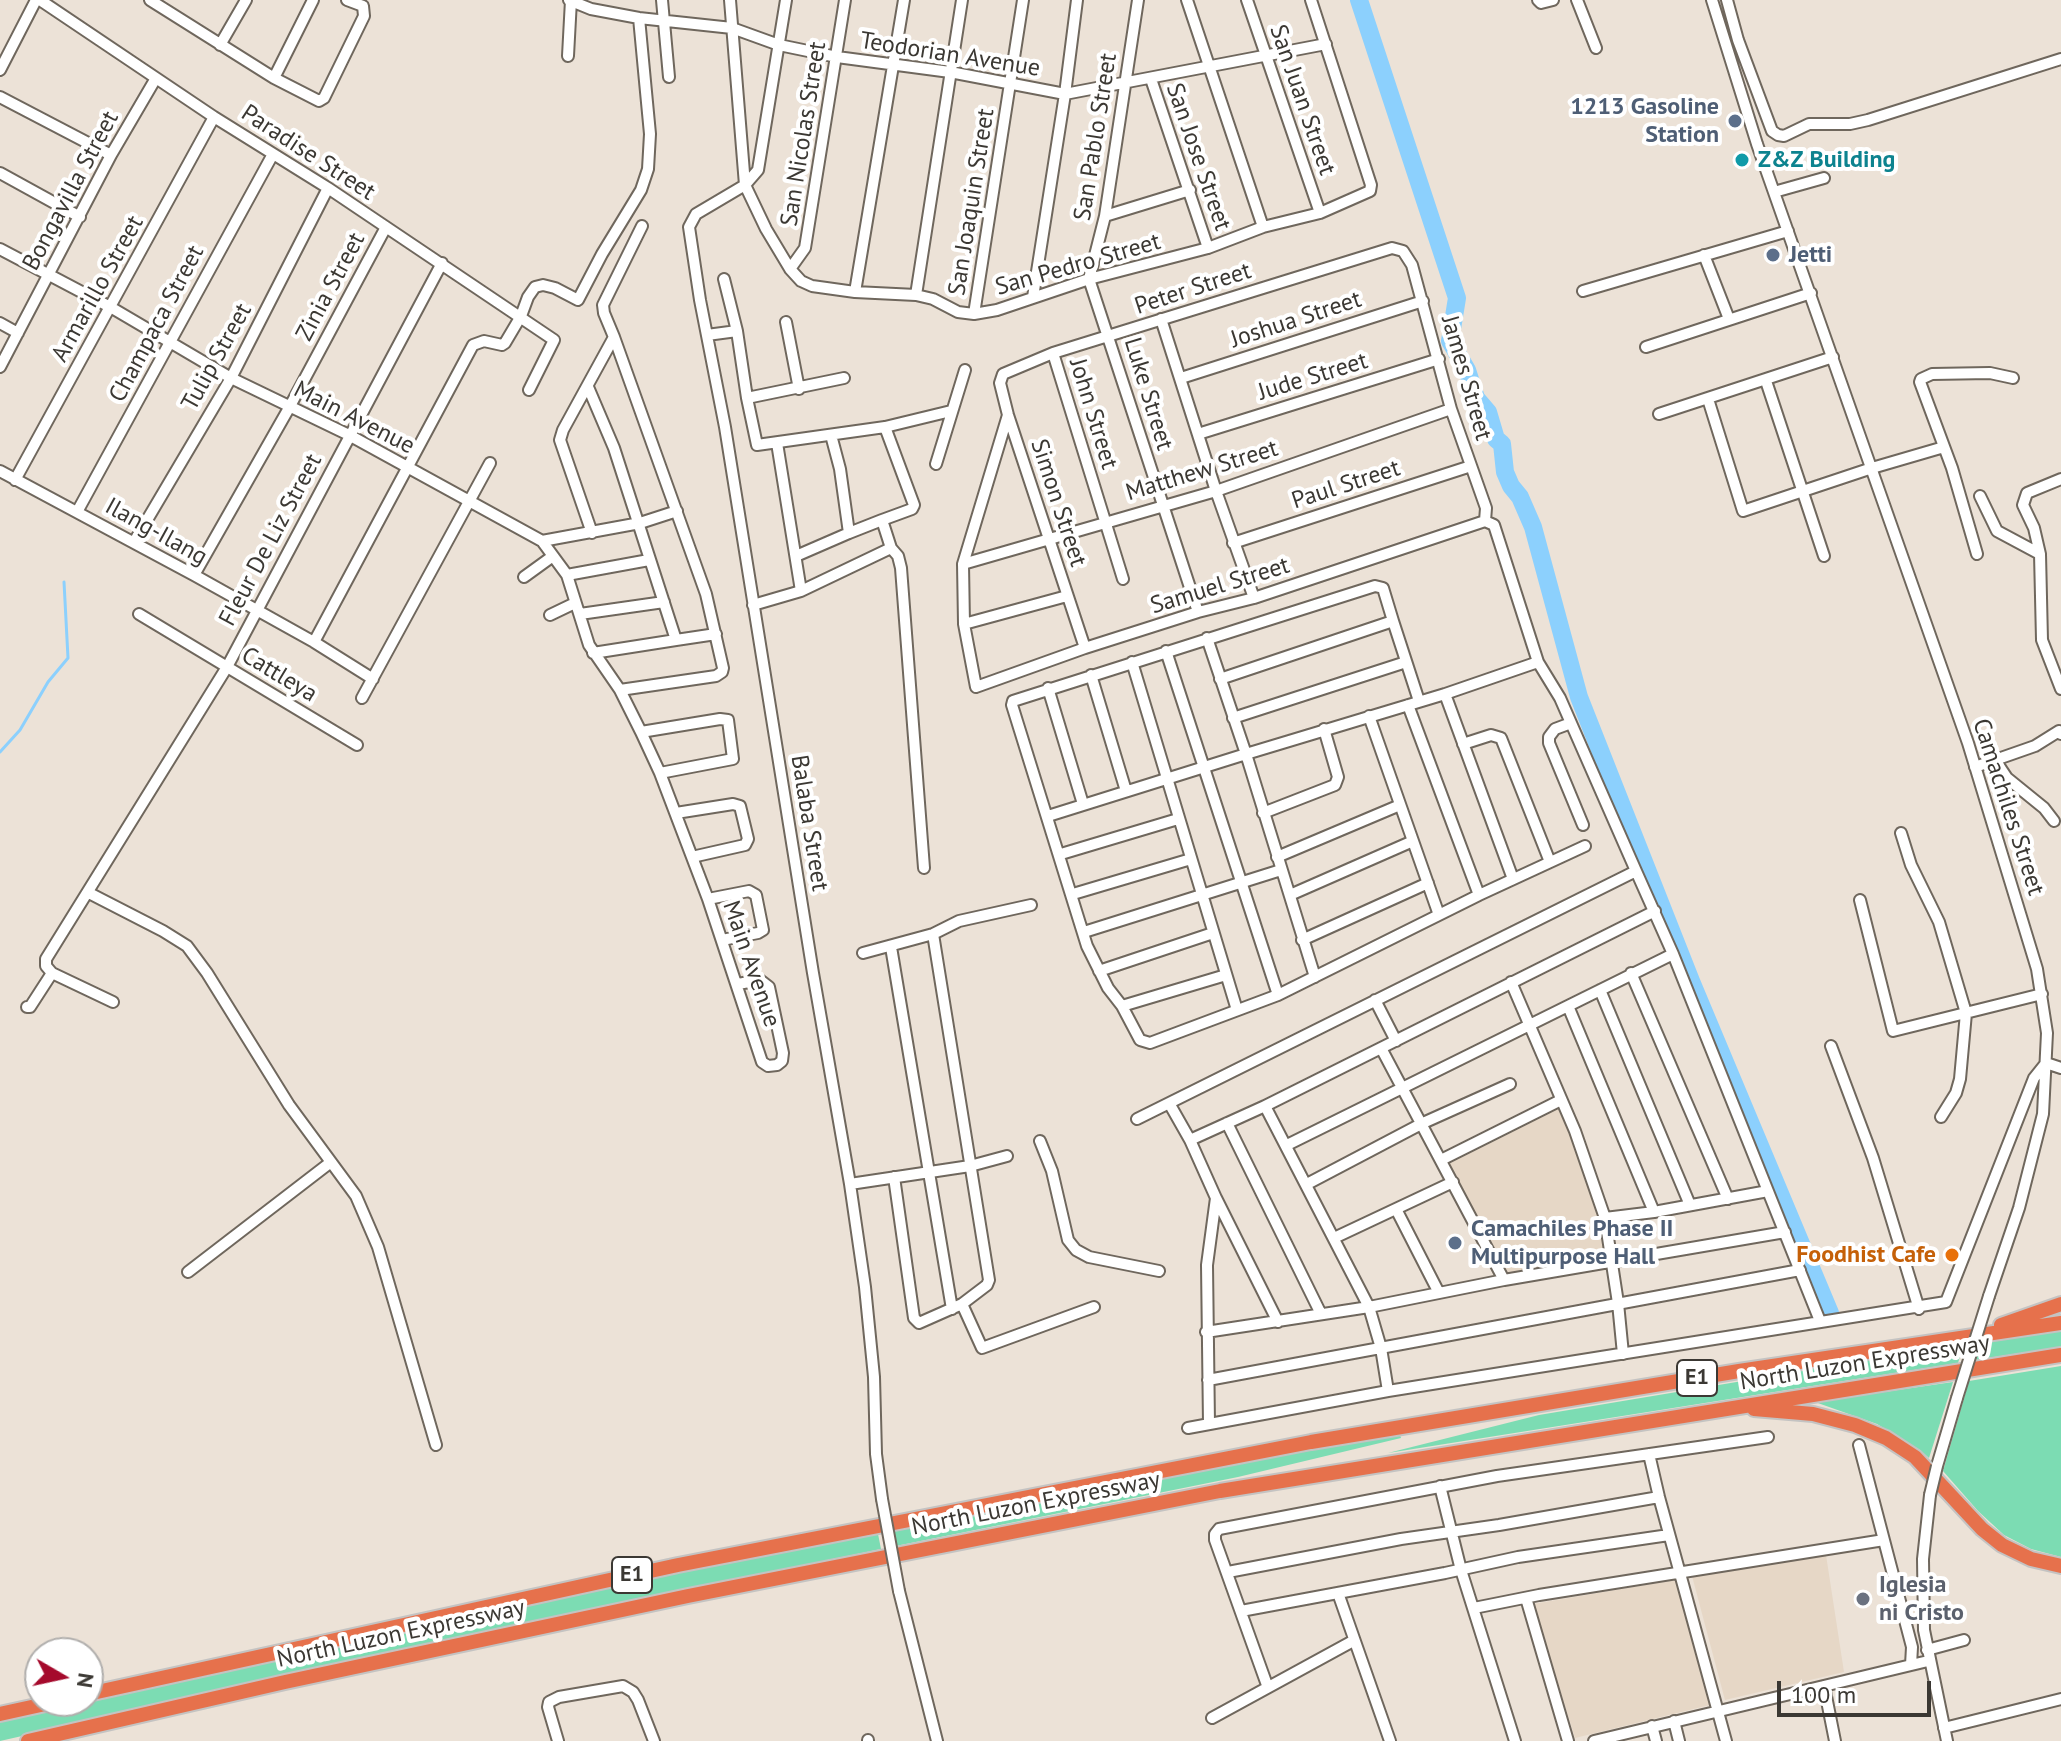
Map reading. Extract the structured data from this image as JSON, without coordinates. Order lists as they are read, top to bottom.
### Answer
{
  "streets": {
    "highway": ["North Luzon Expressway", "E1"],
    "street": [
      "Teodorian Avenue",
      "San Juan Street",
      "San Nicolas Street",
      "San Pablo Street",
      "Paradise Street",
      "San Jose Street",
      "Bongavilla Street",
      "San Joaquin Street",
      "San Pedro Street",
      "Zinia Street",
      "Armarillo Street",
      "Peter Street",
      "Joshua Street",
      "Champaca Street",
      "Tulip Street",
      "Jude Street",
      "James Street",
      "Luke Street",
      "John Street",
      "Main Avenue",
      "Matthew Street",
      "Paul Street",
      "Simon Street",
      "Ilang-Ilang",
      "Fleur De Liz Street",
      "Samuel Street",
      "Cattleya",
      "Camachiles Street",
      "Balaba Street"
    ]
  },
  "crossings": [
    ["Teodorian Avenue", "San Juan Street"],
    ["Teodorian Avenue", "San Nicolas Street"],
    ["Teodorian Avenue", "San Pablo Street"],
    ["Teodorian Avenue", "San Jose Street"],
    ["Teodorian Avenue", "San Joaquin Street"],
    ["Teodorian Avenue", "San Pedro Street"],
    ["San Juan Street", "San Pedro Street"],
    ["San Nicolas Street", "San Pedro Street"],
    ["San Pablo Street", "San Pedro Street"],
    ["San Pablo Street", "Luke Street"],
    ["Paradise Street", "Bongavilla Street"],
    ["Paradise Street", "Zinia Street"],
    ["Paradise Street", "Armarillo Street"],
    ["Paradise Street", "Champaca Street"],
    ["Paradise Street", "Tulip Street"],
    ["Paradise Street", "Fleur De Liz Street"],
    ["San Jose Street", "San Pedro Street"],
    ["Bongavilla Street", "Main Avenue"],
    ["San Joaquin Street", "San Pedro Street"],
    ["San Pedro Street", "Luke Street"],
    ["Zinia Street", "Main Avenue"],
    ["Zinia Street", "Ilang-Ilang"],
    ["Armarillo Street", "Main Avenue"],
    ["Armarillo Street", "Ilang-Ilang"],
    ["Peter Street", "James Street"],
    ["Peter Street", "Luke Street"],
    ["Peter Street", "John Street"],
    ["Peter Street", "Simon Street"],
    ["Joshua Street", "James Street"],
    ["Champaca Street", "Main Avenue"],
    ["Champaca Street", "Ilang-Ilang"],
    ["Tulip Street", "Main Avenue"],
    ["Tulip Street", "Ilang-Ilang"],
    ["Jude Street", "James Street"],
    ["James Street", "Matthew Street"],
    ["James Street", "Paul Street"],
    ["James Street", "Samuel Street"],
    ["Luke Street", "Matthew Street"],
    ["Luke Street", "Samuel Street"],
    ["John Street", "Matthew Street"],
    ["Main Avenue", "Fleur De Liz Street"],
    ["Matthew Street", "Simon Street"],
    ["Simon Street", "Samuel Street"],
    ["Ilang-Ilang", "Fleur De Liz Street"],
    ["Fleur De Liz Street", "Cattleya"],
    ["North Luzon Expressway", "E1"]
  ],
  "places": [
    "1213 Gasoline Station",
    "Z&Z Building",
    "Jetti",
    "Camachiles Phase II Multipurpose Hall",
    "Foodhist Cafe",
    "Iglesia ni Cristo"
  ],
  "scale_bar": "100 m",
  "north": "right"
}
